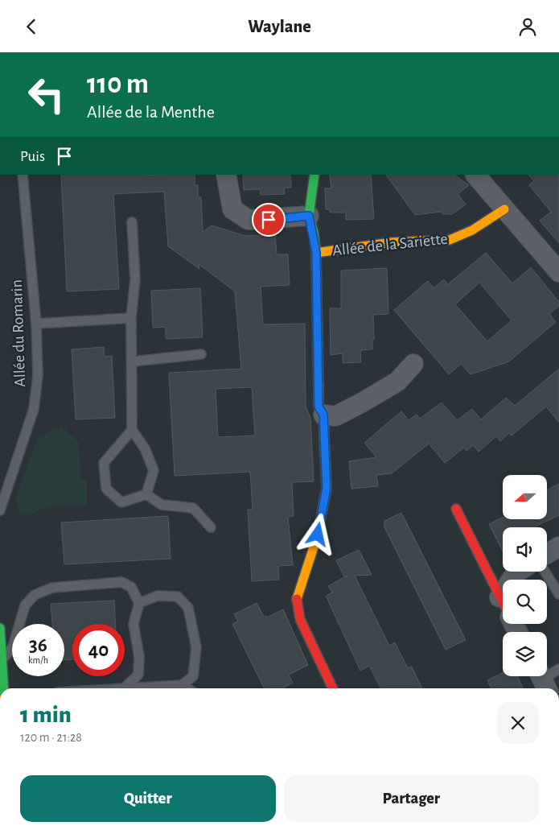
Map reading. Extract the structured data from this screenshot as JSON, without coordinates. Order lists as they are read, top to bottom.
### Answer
{
  "streets": {
    "street": ["Allée de la Sariette"],
    "lane": ["Allée du Romarin"]
  },
  "north": "left",
  "page": {
    "header": "Waylane",
    "turn": ["110 m", "Allée de la Menthe"],
    "then": "Puis",
    "speed": "36 km/h",
    "limit": "40",
    "heading": ["1 min", "120 m · 21:28"],
    "buttons": ["Quitter", "Partager"]
  }
}
